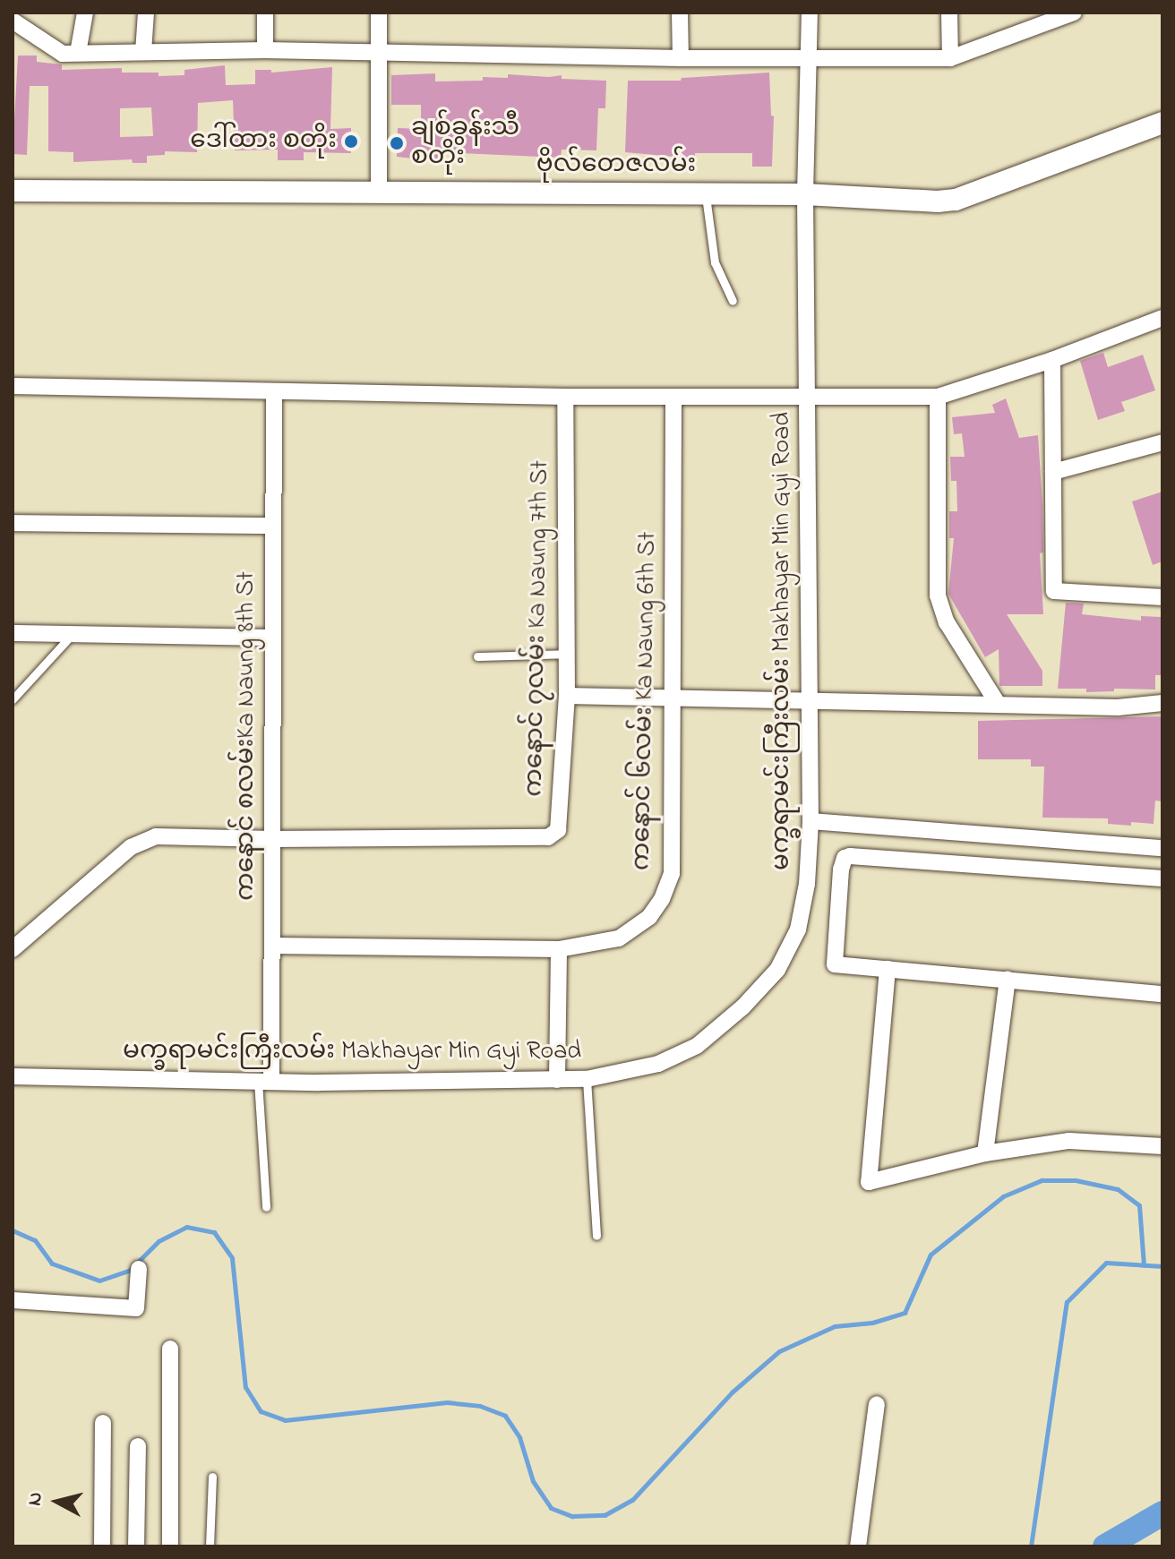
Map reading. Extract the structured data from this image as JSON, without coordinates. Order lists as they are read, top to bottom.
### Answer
{
  "streets": {
    "main road": ["ဗိုလ်တေဇလမ်း"],
    "street": [
      "ကနောင် ၇လမ်း Ka Naung 7th St",
      "မက္ခရာမင်းကြီးလမ်း Makhayar Min Gyi Road",
      "ကနောင် ၆လမ်း Ka Naung 6th St",
      "ကနောင် ၈လမ်းKa Naung 8th St"
    ]
  },
  "crossings": [
    ["ဗိုလ်တေဇလမ်း", "မက္ခရာမင်းကြီးလမ်း Makhayar Min Gyi Road"],
    ["ကနောင် ၇လမ်း Ka Naung 7th St", "ကနောင် ၈လမ်းKa Naung 8th St"],
    ["မက္ခရာမင်းကြီးလမ်း Makhayar Min Gyi Road", "ကနောင် ၈လမ်းKa Naung 8th St"],
    ["ကနောင် ၆လမ်း Ka Naung 6th St", "ကနောင် ၈လမ်းKa Naung 8th St"]
  ],
  "places": ["ဒေါ်ထား စတိုး", "ချစ်ခွန်းသီ စတိုး"],
  "north": "left"
}
